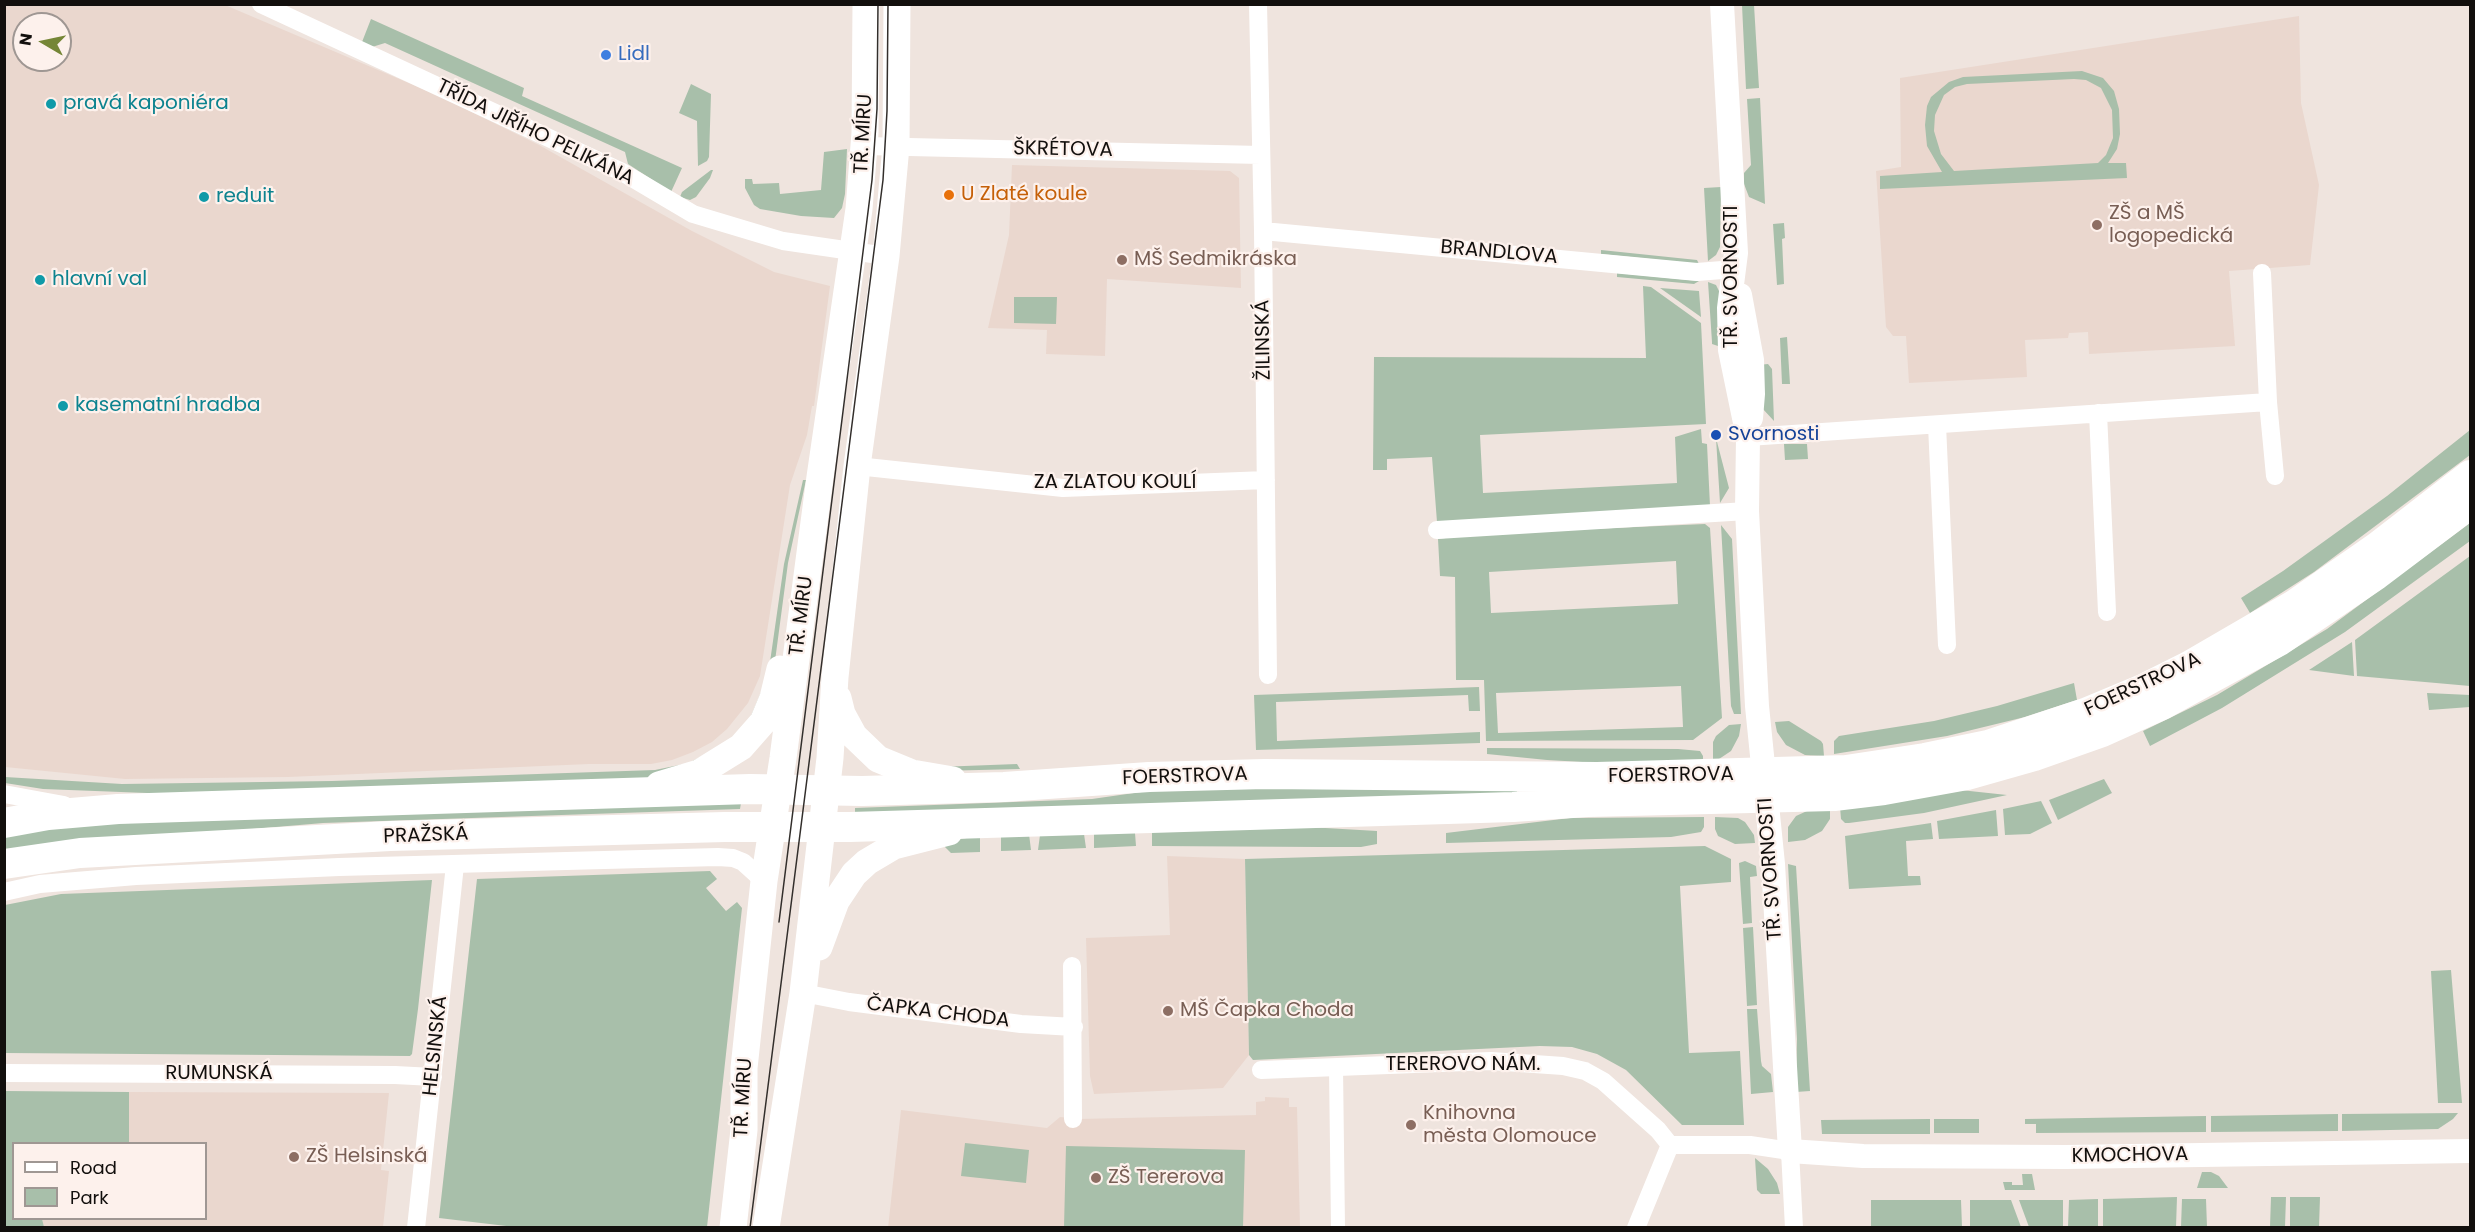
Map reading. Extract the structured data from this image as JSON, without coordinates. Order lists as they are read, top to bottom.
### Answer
{
  "streets": {
    "main road": ["TŘ. MÍRU", "FOERSTROVA", "PRAŽSKÁ"],
    "street": [
      "TŘÍDA JIŘÍHO PELIKÁNA",
      "ŠKRÉTOVA",
      "BRANDLOVA",
      "TŘ. SVORNOSTI",
      "ŽILINSKÁ",
      "ZA ZLATOU KOULÍ",
      "ČAPKA CHODA",
      "HELSINSKÁ",
      "TEREROVO NÁM.",
      "RUMUNSKÁ",
      "KMOCHOVA"
    ]
  },
  "crossings": [
    ["TŘÍDA JIŘÍHO PELIKÁNA", "TŘ. MÍRU"],
    ["TŘ. MÍRU", "ŠKRÉTOVA"],
    ["TŘ. MÍRU", "ZA ZLATOU KOULÍ"],
    ["TŘ. MÍRU", "FOERSTROVA"],
    ["TŘ. MÍRU", "PRAŽSKÁ"],
    ["TŘ. MÍRU", "ČAPKA CHODA"],
    ["ŠKRÉTOVA", "ŽILINSKÁ"],
    ["BRANDLOVA", "TŘ. SVORNOSTI"],
    ["BRANDLOVA", "ŽILINSKÁ"],
    ["TŘ. SVORNOSTI", "FOERSTROVA"],
    ["TŘ. SVORNOSTI", "KMOCHOVA"],
    ["ŽILINSKÁ", "ZA ZLATOU KOULÍ"],
    ["FOERSTROVA", "PRAŽSKÁ"],
    ["PRAŽSKÁ", "HELSINSKÁ"],
    ["HELSINSKÁ", "RUMUNSKÁ"]
  ],
  "places": [
    "Lidl",
    "pravá kaponiéra",
    "U Zlaté koule",
    "reduit",
    "ZŠ a MŠ logopedická",
    "MŠ Sedmikráska",
    "hlavní val",
    "kasematní hradba",
    "Svornosti",
    "MŠ Čapka Choda",
    "Knihovna města Olomouce",
    "ZŠ Helsinská",
    "ZŠ Tererova"
  ],
  "legend": ["Road", "Park"],
  "north": "left"
}
